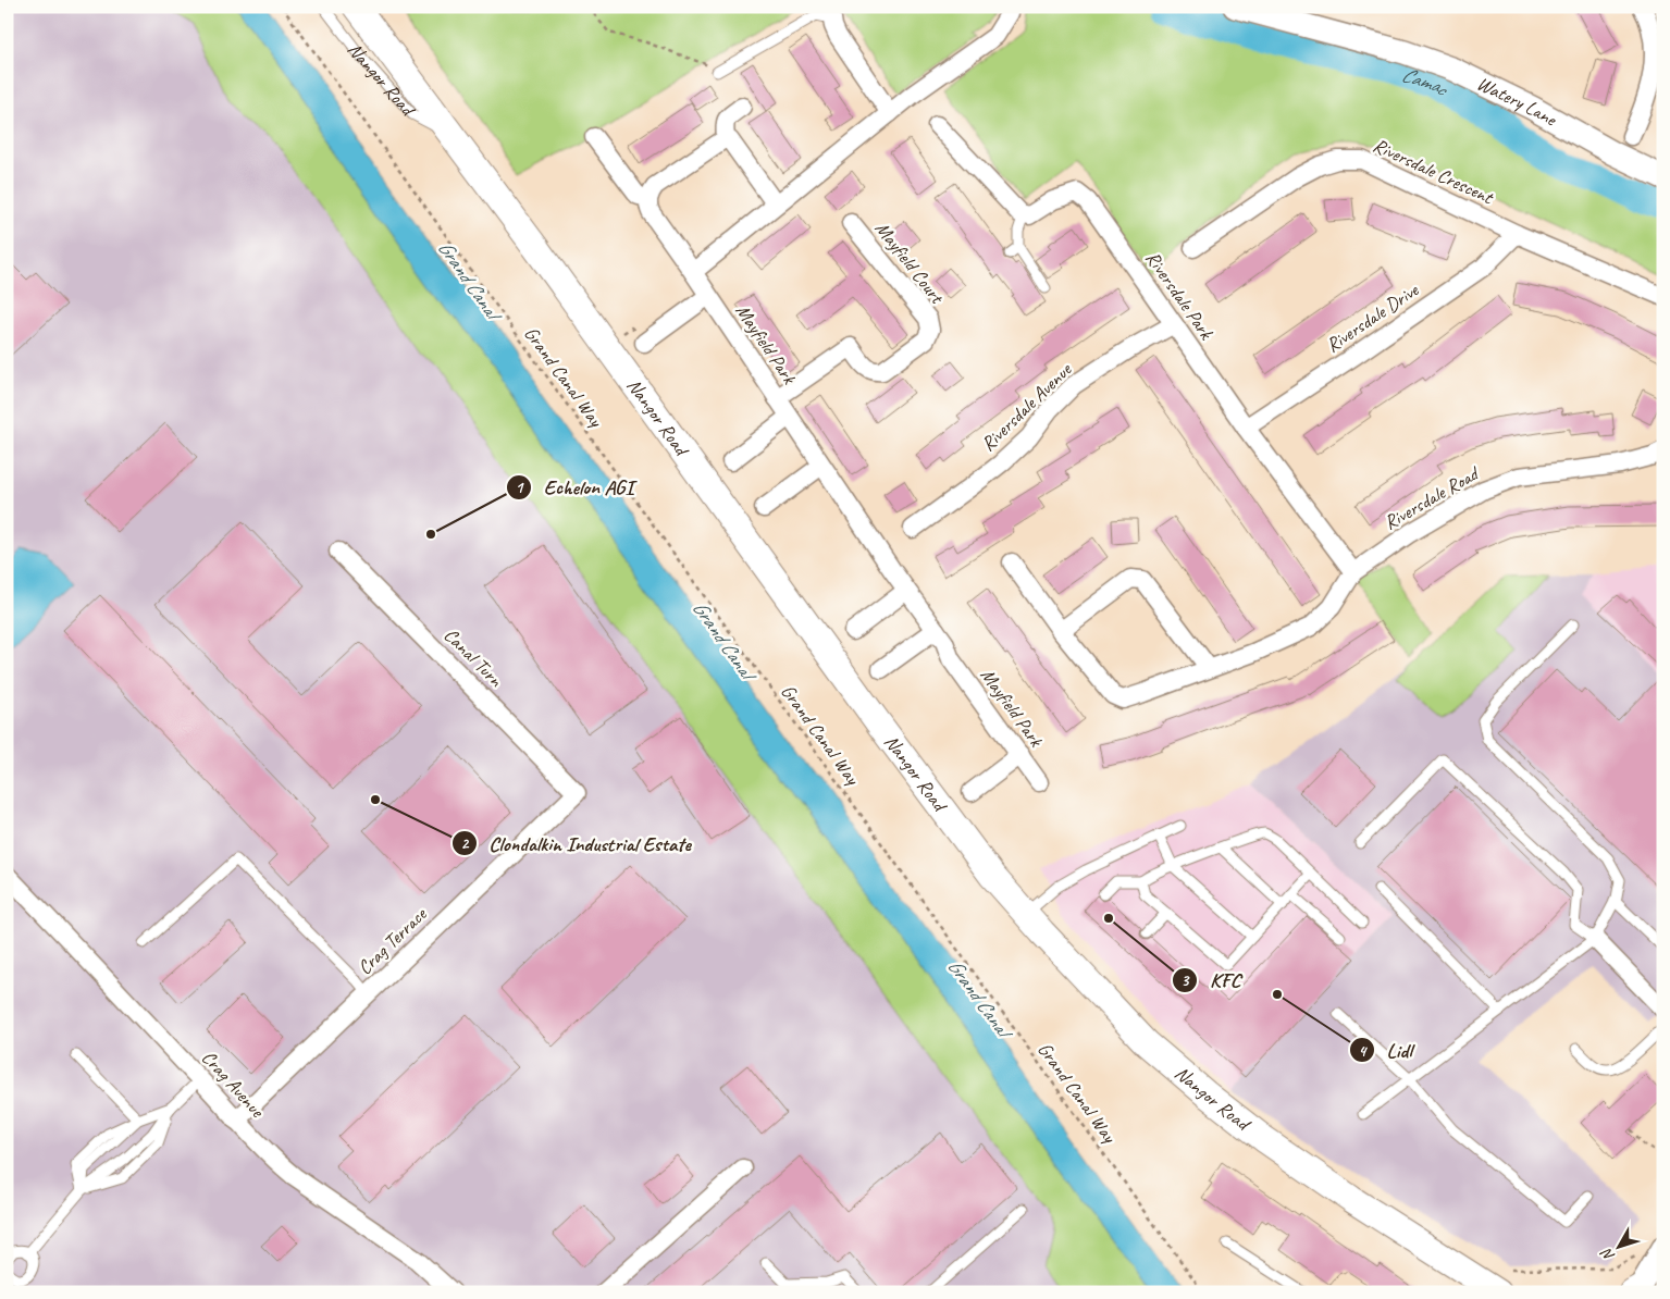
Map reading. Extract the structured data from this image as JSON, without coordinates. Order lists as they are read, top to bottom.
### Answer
{
  "streets": {
    "main road": ["Nangor Road"],
    "street": [
      "Watery Lane",
      "Riversdale Crescent",
      "Mayfield Court",
      "Riversdale Park",
      "Riversdale Drive",
      "Mayfield Park",
      "Riversdale Avenue",
      "Riversdale Road",
      "Canal Turn",
      "Crag Terrace",
      "Crag Avenue"
    ],
    "path": ["Grand Canal Way"]
  },
  "crossings": [
    ["Riversdale Crescent", "Riversdale Drive"],
    ["Mayfield Court", "Mayfield Park"],
    ["Riversdale Park", "Riversdale Drive"],
    ["Riversdale Park", "Riversdale Avenue"],
    ["Riversdale Park", "Riversdale Road"],
    ["Canal Turn", "Crag Terrace"],
    ["Crag Terrace", "Crag Avenue"]
  ],
  "water": ["Camac", "Grand Canal"],
  "places": [
    "Echelon AGI",
    "Clondalkin Industrial Estate",
    "KFC",
    "Lidl"
  ],
  "north": "bottom left"
}
